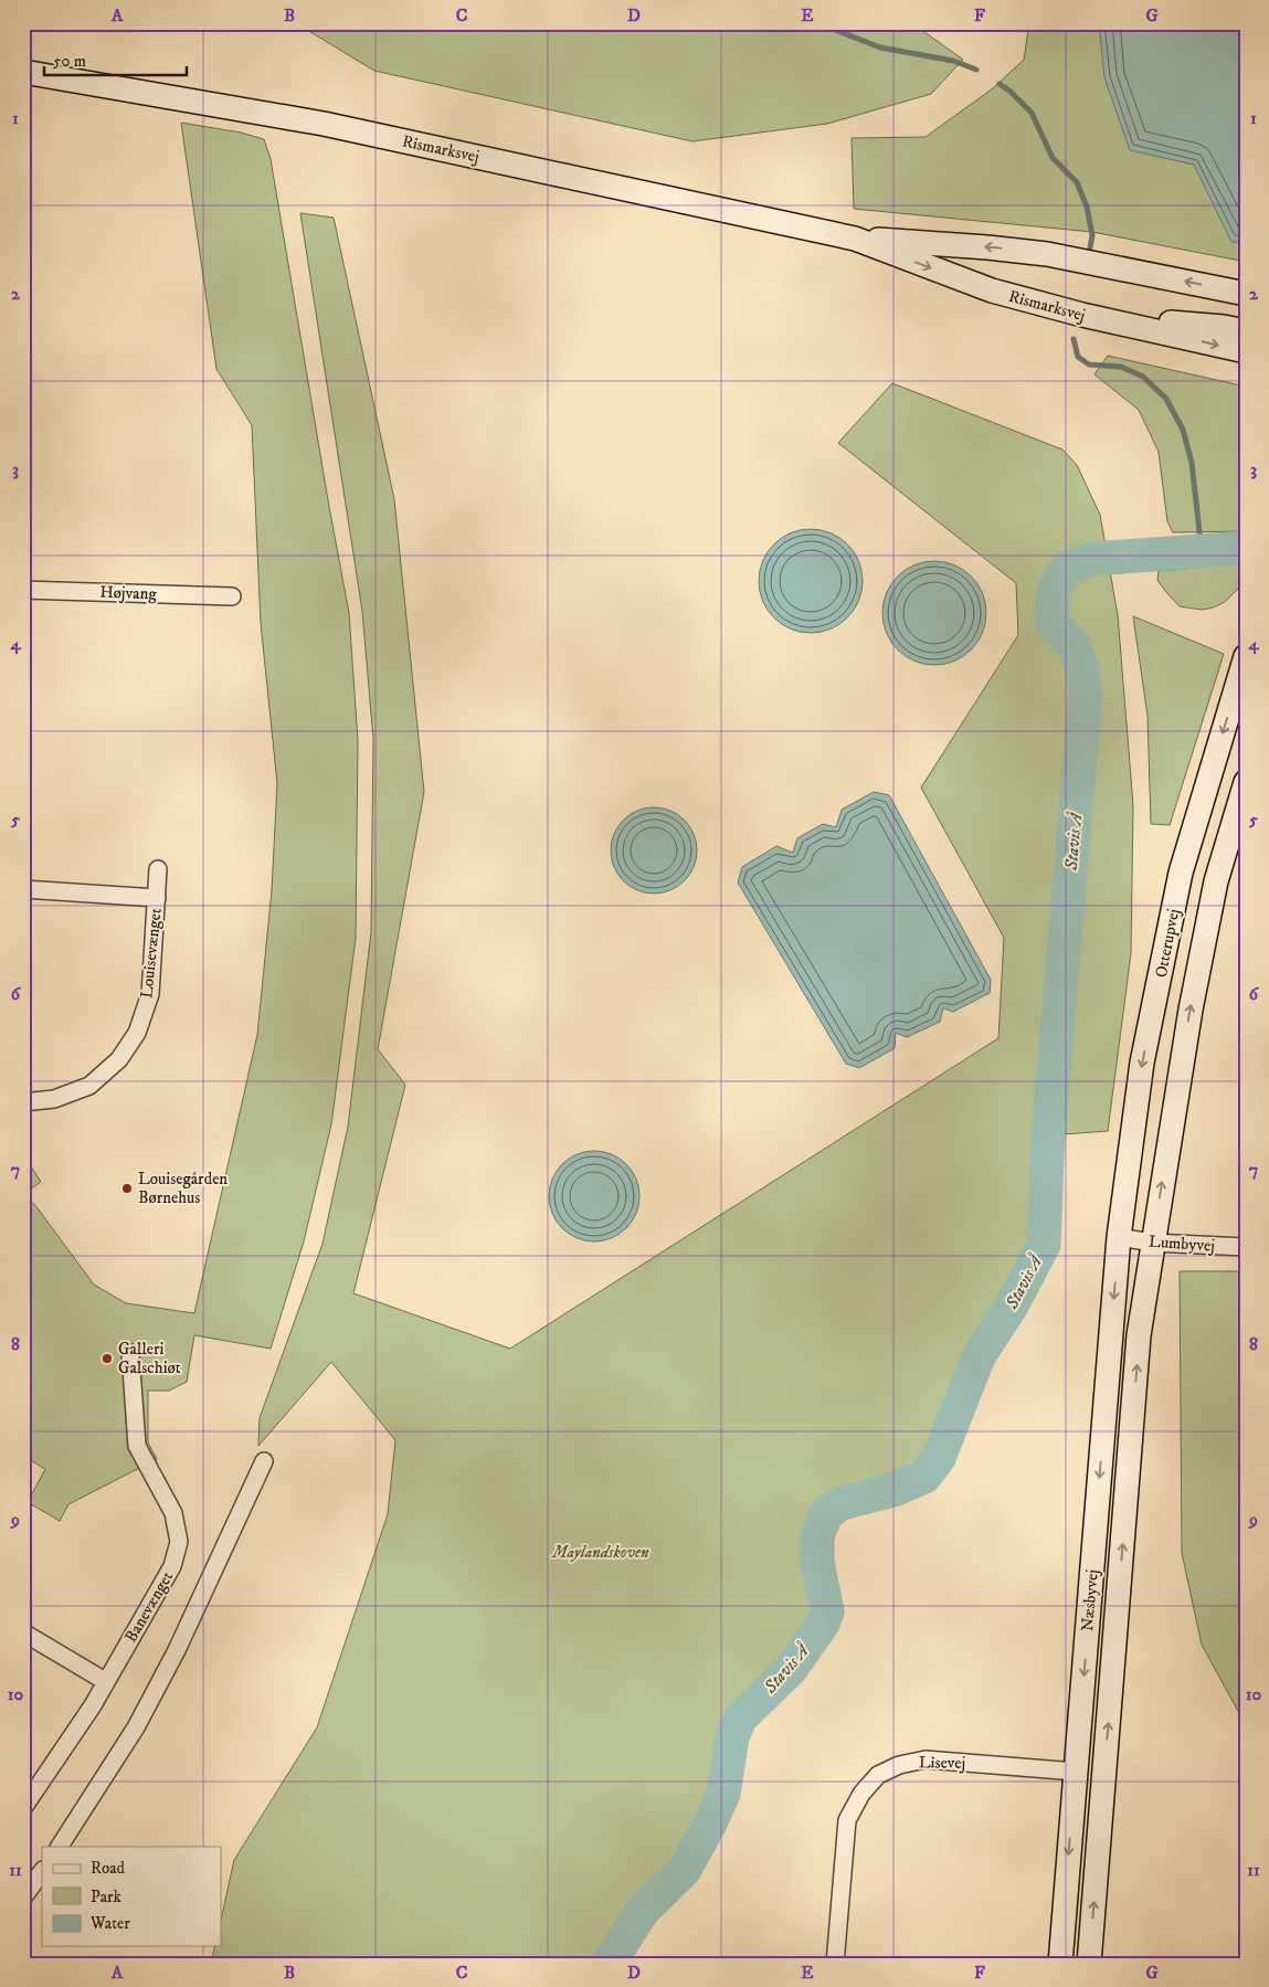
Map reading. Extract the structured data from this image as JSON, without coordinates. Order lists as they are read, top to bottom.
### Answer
{
  "streets": {
    "main road": ["Rismarksvej", "Otterupvej", "Næsbyvej"],
    "street": [
      "Højvang",
      "Louisevænget",
      "Lumbyvej",
      "Banevænget",
      "Lisevej"
    ]
  },
  "crossings": [
    ["Otterupvej", "Lumbyvej"],
    ["Otterupvej", "Næsbyvej"],
    ["Lumbyvej", "Næsbyvej"],
    ["Næsbyvej", "Lisevej"]
  ],
  "water": ["Stavis Å"],
  "parks": ["Maylandskoven"],
  "places": ["Louisegården Børnehus", "Galleri Galschiøt"],
  "legend": ["Road", "Park", "Water"],
  "scale_bar": "50 m",
  "grid": {
    "columns": [
      "A",
      "B",
      "C",
      "D",
      "E",
      "F",
      "G"
    ],
    "rows": [
      "1",
      "2",
      "3",
      "4",
      "5",
      "6",
      "7",
      "8",
      "9",
      "10",
      "11"
    ]
  }
}
